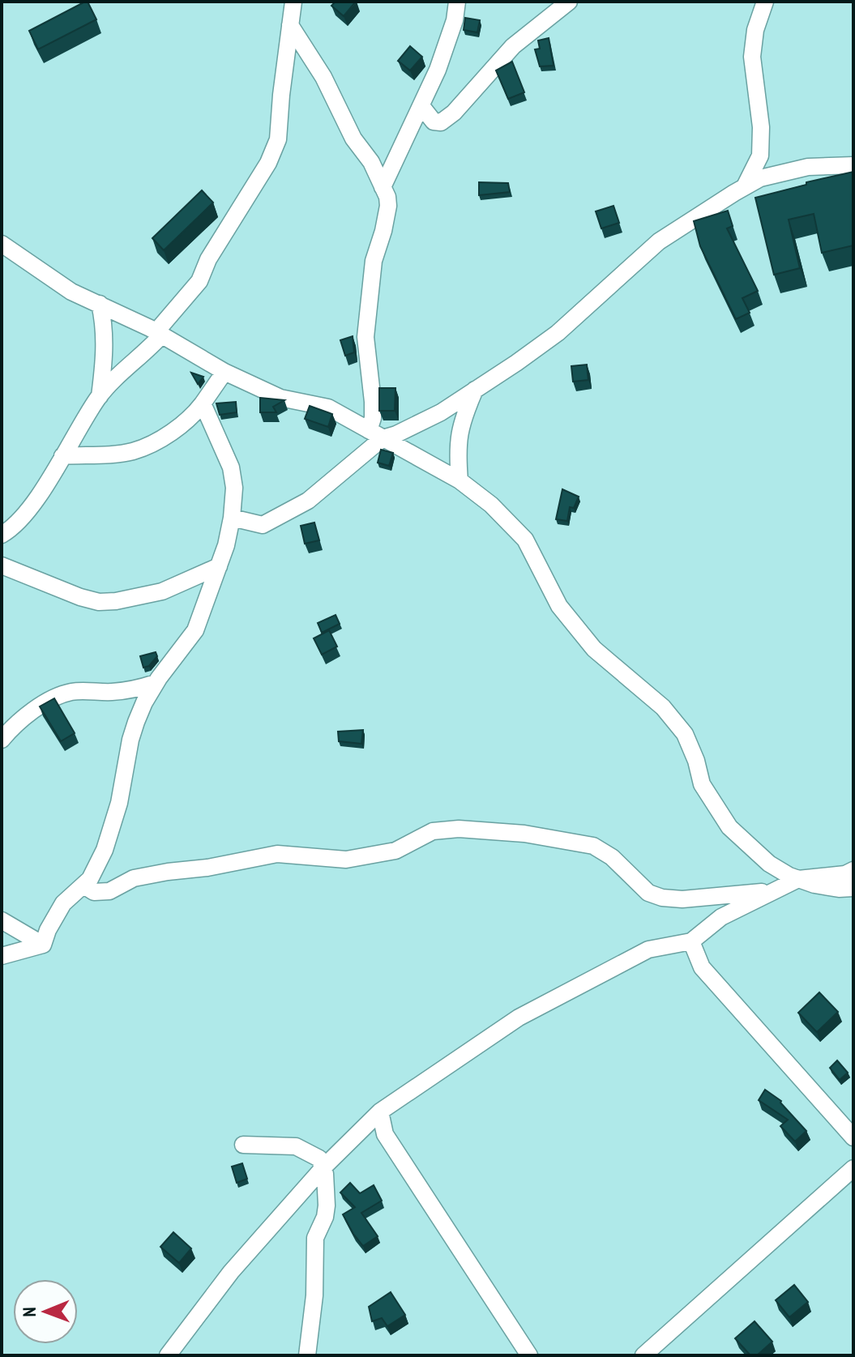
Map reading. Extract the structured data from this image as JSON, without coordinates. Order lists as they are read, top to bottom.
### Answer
{
  "north": "left"
}
